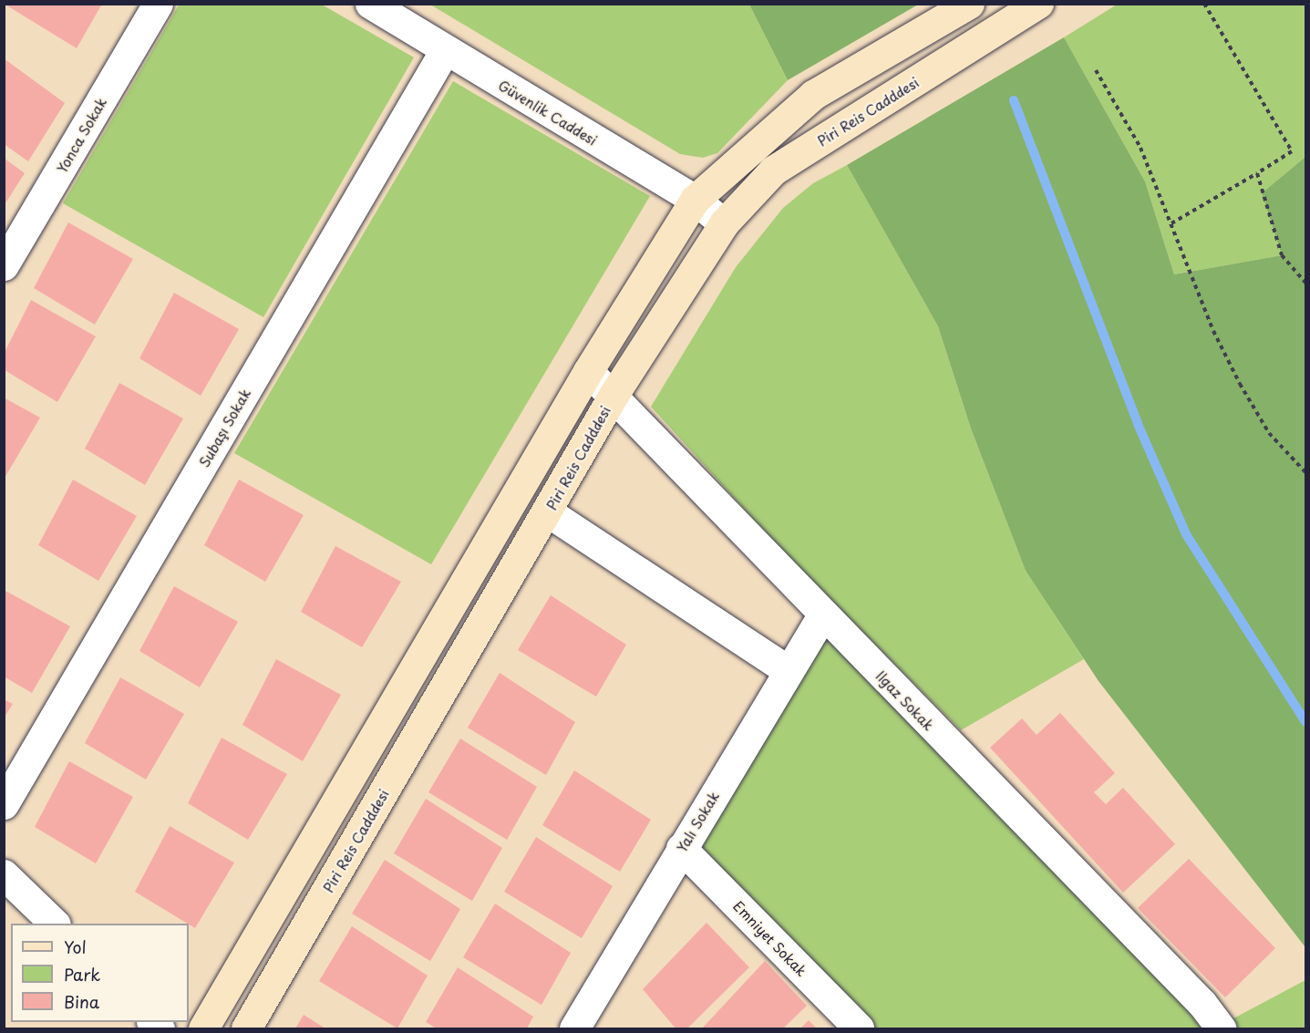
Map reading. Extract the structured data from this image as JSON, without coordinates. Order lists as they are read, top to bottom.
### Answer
{
  "streets": {
    "main road": ["Piri Reis Cadddesi"],
    "street": [
      "Güvenlik Caddesi",
      "Yonca Sokak",
      "Subaşı Sokak",
      "Ilgaz Sokak",
      "Yalı Sokak",
      "Emniyet Sokak"
    ]
  },
  "crossings": [
    ["Piri Reis Cadddesi", "Güvenlik Caddesi"],
    ["Piri Reis Cadddesi", "Ilgaz Sokak"],
    ["Güvenlik Caddesi", "Subaşı Sokak"],
    ["Ilgaz Sokak", "Yalı Sokak"],
    ["Yalı Sokak", "Emniyet Sokak"]
  ],
  "legend": ["Yol", "Park", "Bina"]
}
